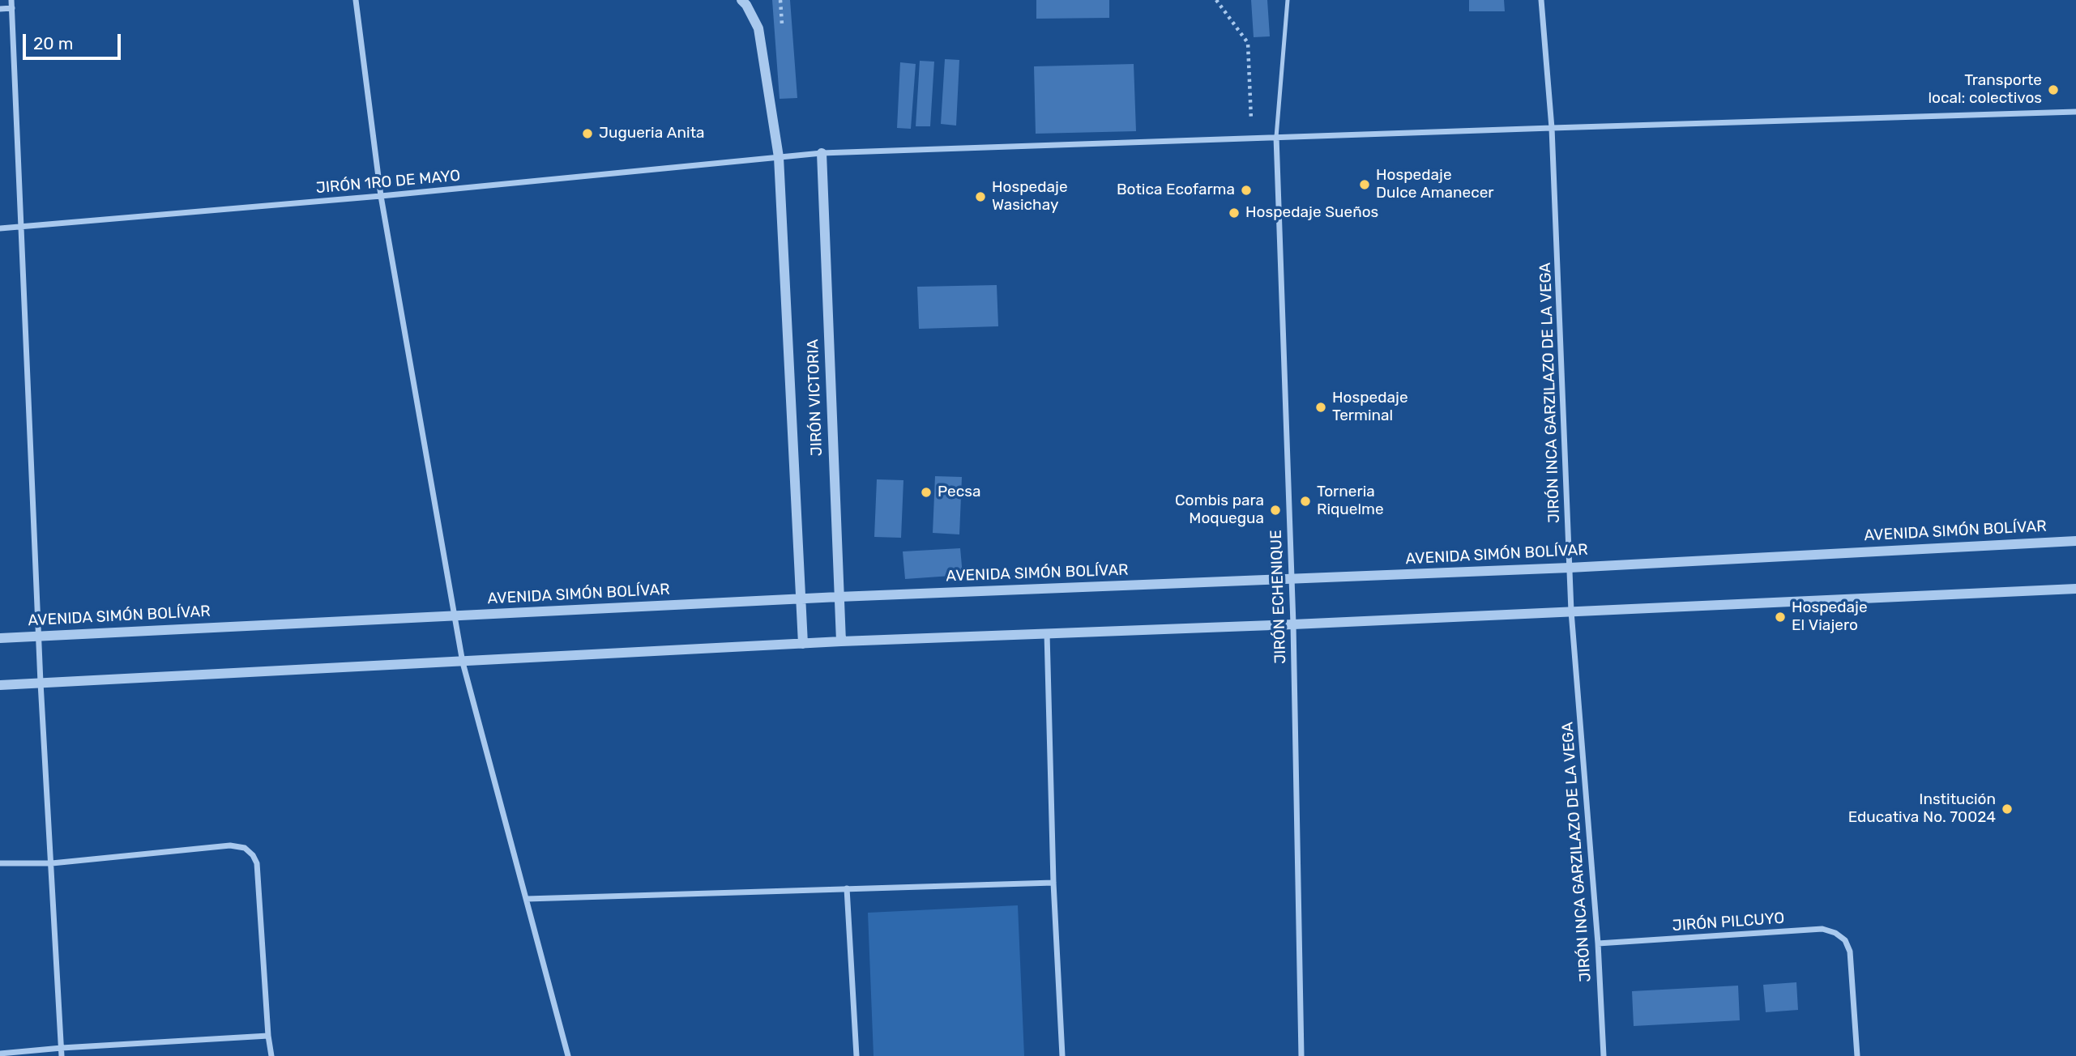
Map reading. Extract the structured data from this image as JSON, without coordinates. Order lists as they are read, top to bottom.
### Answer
{
  "streets": {
    "street": [
      "JIRÓN 1RO DE MAYO",
      "JIRÓN INCA GARZILAZO DE LA VEGA",
      "JIRÓN VICTORIA",
      "AVENIDA SIMÓN BOLÍVAR",
      "JIRÓN ECHENIQUE",
      "JIRÓN PILCUYO"
    ]
  },
  "crossings": [
    ["JIRÓN 1RO DE MAYO", "JIRÓN INCA GARZILAZO DE LA VEGA"],
    ["JIRÓN 1RO DE MAYO", "JIRÓN VICTORIA"],
    ["JIRÓN 1RO DE MAYO", "JIRÓN ECHENIQUE"],
    ["JIRÓN INCA GARZILAZO DE LA VEGA", "AVENIDA SIMÓN BOLÍVAR"],
    ["JIRÓN INCA GARZILAZO DE LA VEGA", "JIRÓN PILCUYO"],
    ["JIRÓN VICTORIA", "AVENIDA SIMÓN BOLÍVAR"],
    ["AVENIDA SIMÓN BOLÍVAR", "JIRÓN ECHENIQUE"]
  ],
  "places": [
    "Transporte local: colectivos",
    "Jugueria Anita",
    "Hospedaje Dulce Amanecer",
    "Botica Ecofarma",
    "Hospedaje Wasichay",
    "Hospedaje Sueños",
    "Hospedaje Terminal",
    "Pecsa",
    "Torneria Riquelme",
    "Combis para Moquegua",
    "Hospedaje El Viajero",
    "Institución Educativa No. 70024"
  ],
  "scale_bar": "20 m"
}
